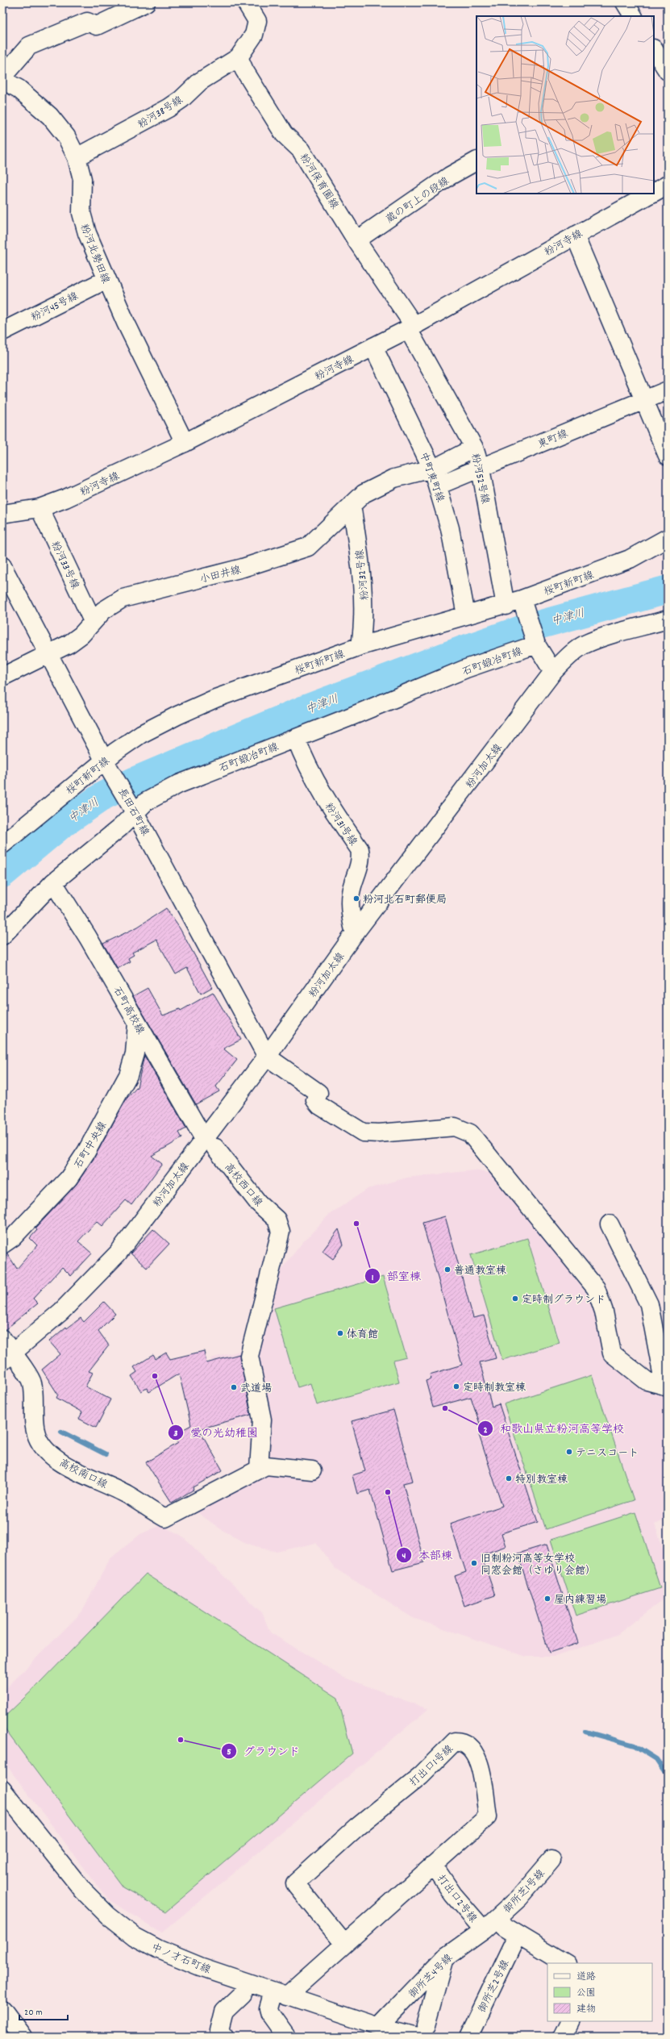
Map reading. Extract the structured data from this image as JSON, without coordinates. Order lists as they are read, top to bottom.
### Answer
{
  "streets": {
    "street": [
      "粉河38号線",
      "粉河保育園線",
      "蔵の町上の段線",
      "粉河寺線",
      "粉河北勢田線",
      "粉河45号線",
      "東町線",
      "中町東町線",
      "粉河52号線",
      "粉河33号線",
      "小田井線",
      "粉河32号線",
      "桜町新町線",
      "石町鍛冶町線",
      "粉河加太線",
      "長田石町線",
      "粉河31号線",
      "石町高校線",
      "石町中央線",
      "高校西口線",
      "高校南口線",
      "打出口1号線",
      "御所芝1号線",
      "打出口2号線",
      "中ノ才石町線",
      "御所芝4号線",
      "御所芝2号線"
    ]
  },
  "crossings": [
    ["粉河38号線", "粉河保育園線"],
    ["粉河38号線", "粉河北勢田線"],
    ["粉河保育園線", "蔵の町上の段線"],
    ["粉河保育園線", "粉河寺線"],
    ["粉河保育園線", "粉河52号線"],
    ["粉河寺線", "粉河北勢田線"],
    ["粉河寺線", "中町東町線"],
    ["粉河寺線", "粉河52号線"],
    ["粉河寺線", "粉河33号線"],
    ["粉河北勢田線", "粉河45号線"],
    ["東町線", "中町東町線"],
    ["東町線", "粉河52号線"],
    ["中町東町線", "小田井線"],
    ["中町東町線", "桜町新町線"],
    ["粉河52号線", "小田井線"],
    ["粉河52号線", "桜町新町線"],
    ["粉河33号線", "小田井線"],
    ["小田井線", "粉河32号線"],
    ["小田井線", "長田石町線"],
    ["粉河32号線", "桜町新町線"],
    ["桜町新町線", "長田石町線"],
    ["石町鍛冶町線", "長田石町線"],
    ["石町鍛冶町線", "粉河31号線"],
    ["石町鍛冶町線", "石町高校線"],
    ["粉河加太線", "長田石町線"],
    ["粉河加太線", "粉河31号線"],
    ["粉河加太線", "石町高校線"],
    ["粉河加太線", "高校西口線"],
    ["粉河加太線", "高校南口線"],
    ["石町高校線", "石町中央線"],
    ["石町高校線", "高校西口線"],
    ["高校西口線", "高校南口線"],
    ["打出口1号線", "打出口2号線"],
    ["打出口1号線", "中ノ才石町線"],
    ["御所芝1号線", "御所芝4号線"],
    ["御所芝1号線", "御所芝2号線"],
    ["打出口2号線", "御所芝4号線"],
    ["中ノ才石町線", "御所芝4号線"]
  ],
  "water": ["中津川"],
  "places": [
    "粉河北石町郵便局",
    "部室棟",
    "普通教室棟",
    "定時制グラウンド",
    "体育館",
    "愛の光幼稚園",
    "定時制教室棟",
    "武道場",
    "和歌山県立粉河高等学校",
    "テニスコート",
    "特別教室棟",
    "本部棟",
    "旧制粉河高等女学校 同窓会館（さゆり会館）",
    "屋内練習場",
    "グラウンド"
  ],
  "legend": ["道路", "公園", "建物"],
  "scale_bar": "20 m"
}
